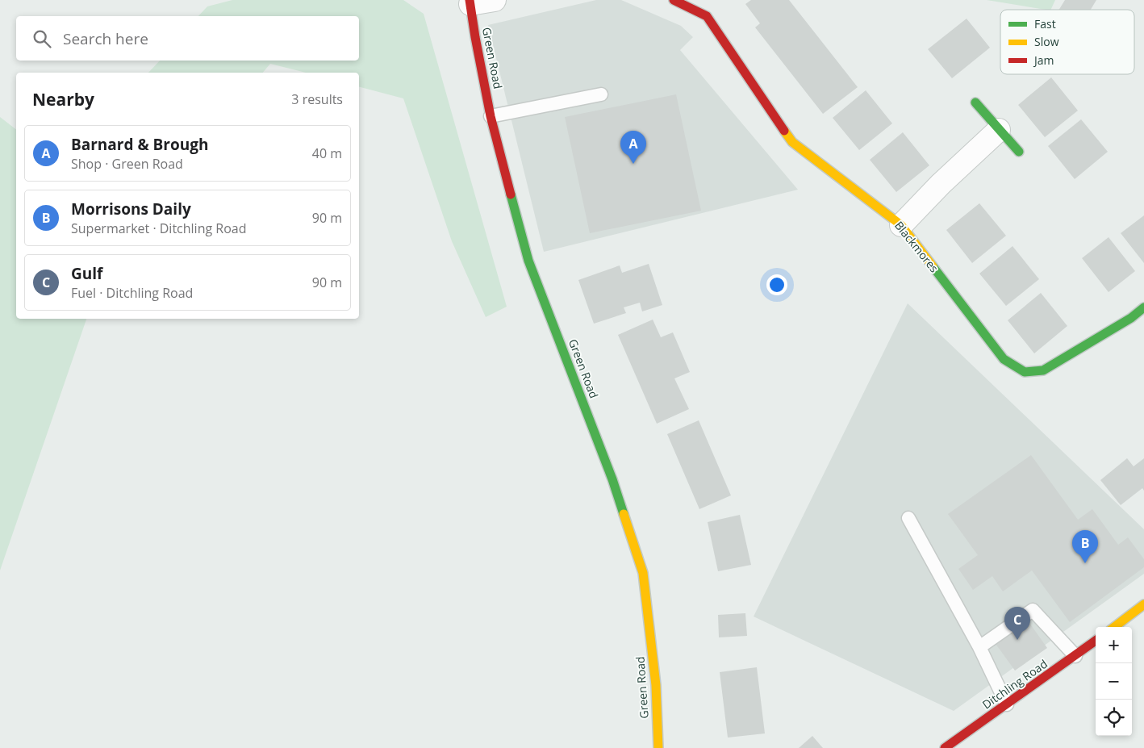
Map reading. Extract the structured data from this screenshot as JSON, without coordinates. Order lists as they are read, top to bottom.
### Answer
{
  "streets": {
    "street": ["Green Road", "Blackmores", "Ditchling Road"]
  },
  "legend": ["Fast", "Slow", "Jam"],
  "page": {
    "search": "Search here",
    "heading": ["Nearby", "3 results"],
    "list": [
      {
        "mark": "A",
        "name": "Barnard & Brough",
        "note": "Shop · Green Road",
        "value": "40 m"
      },
      {
        "mark": "B",
        "name": "Morrisons Daily",
        "note": "Supermarket · Ditchling Road",
        "value": "90 m"
      },
      {
        "mark": "C",
        "name": "Gulf",
        "note": "Fuel · Ditchling Road",
        "value": "90 m"
      }
    ],
    "pins": ["A", "B", "C"],
    "map_buttons": ["+", "−"]
  }
}
